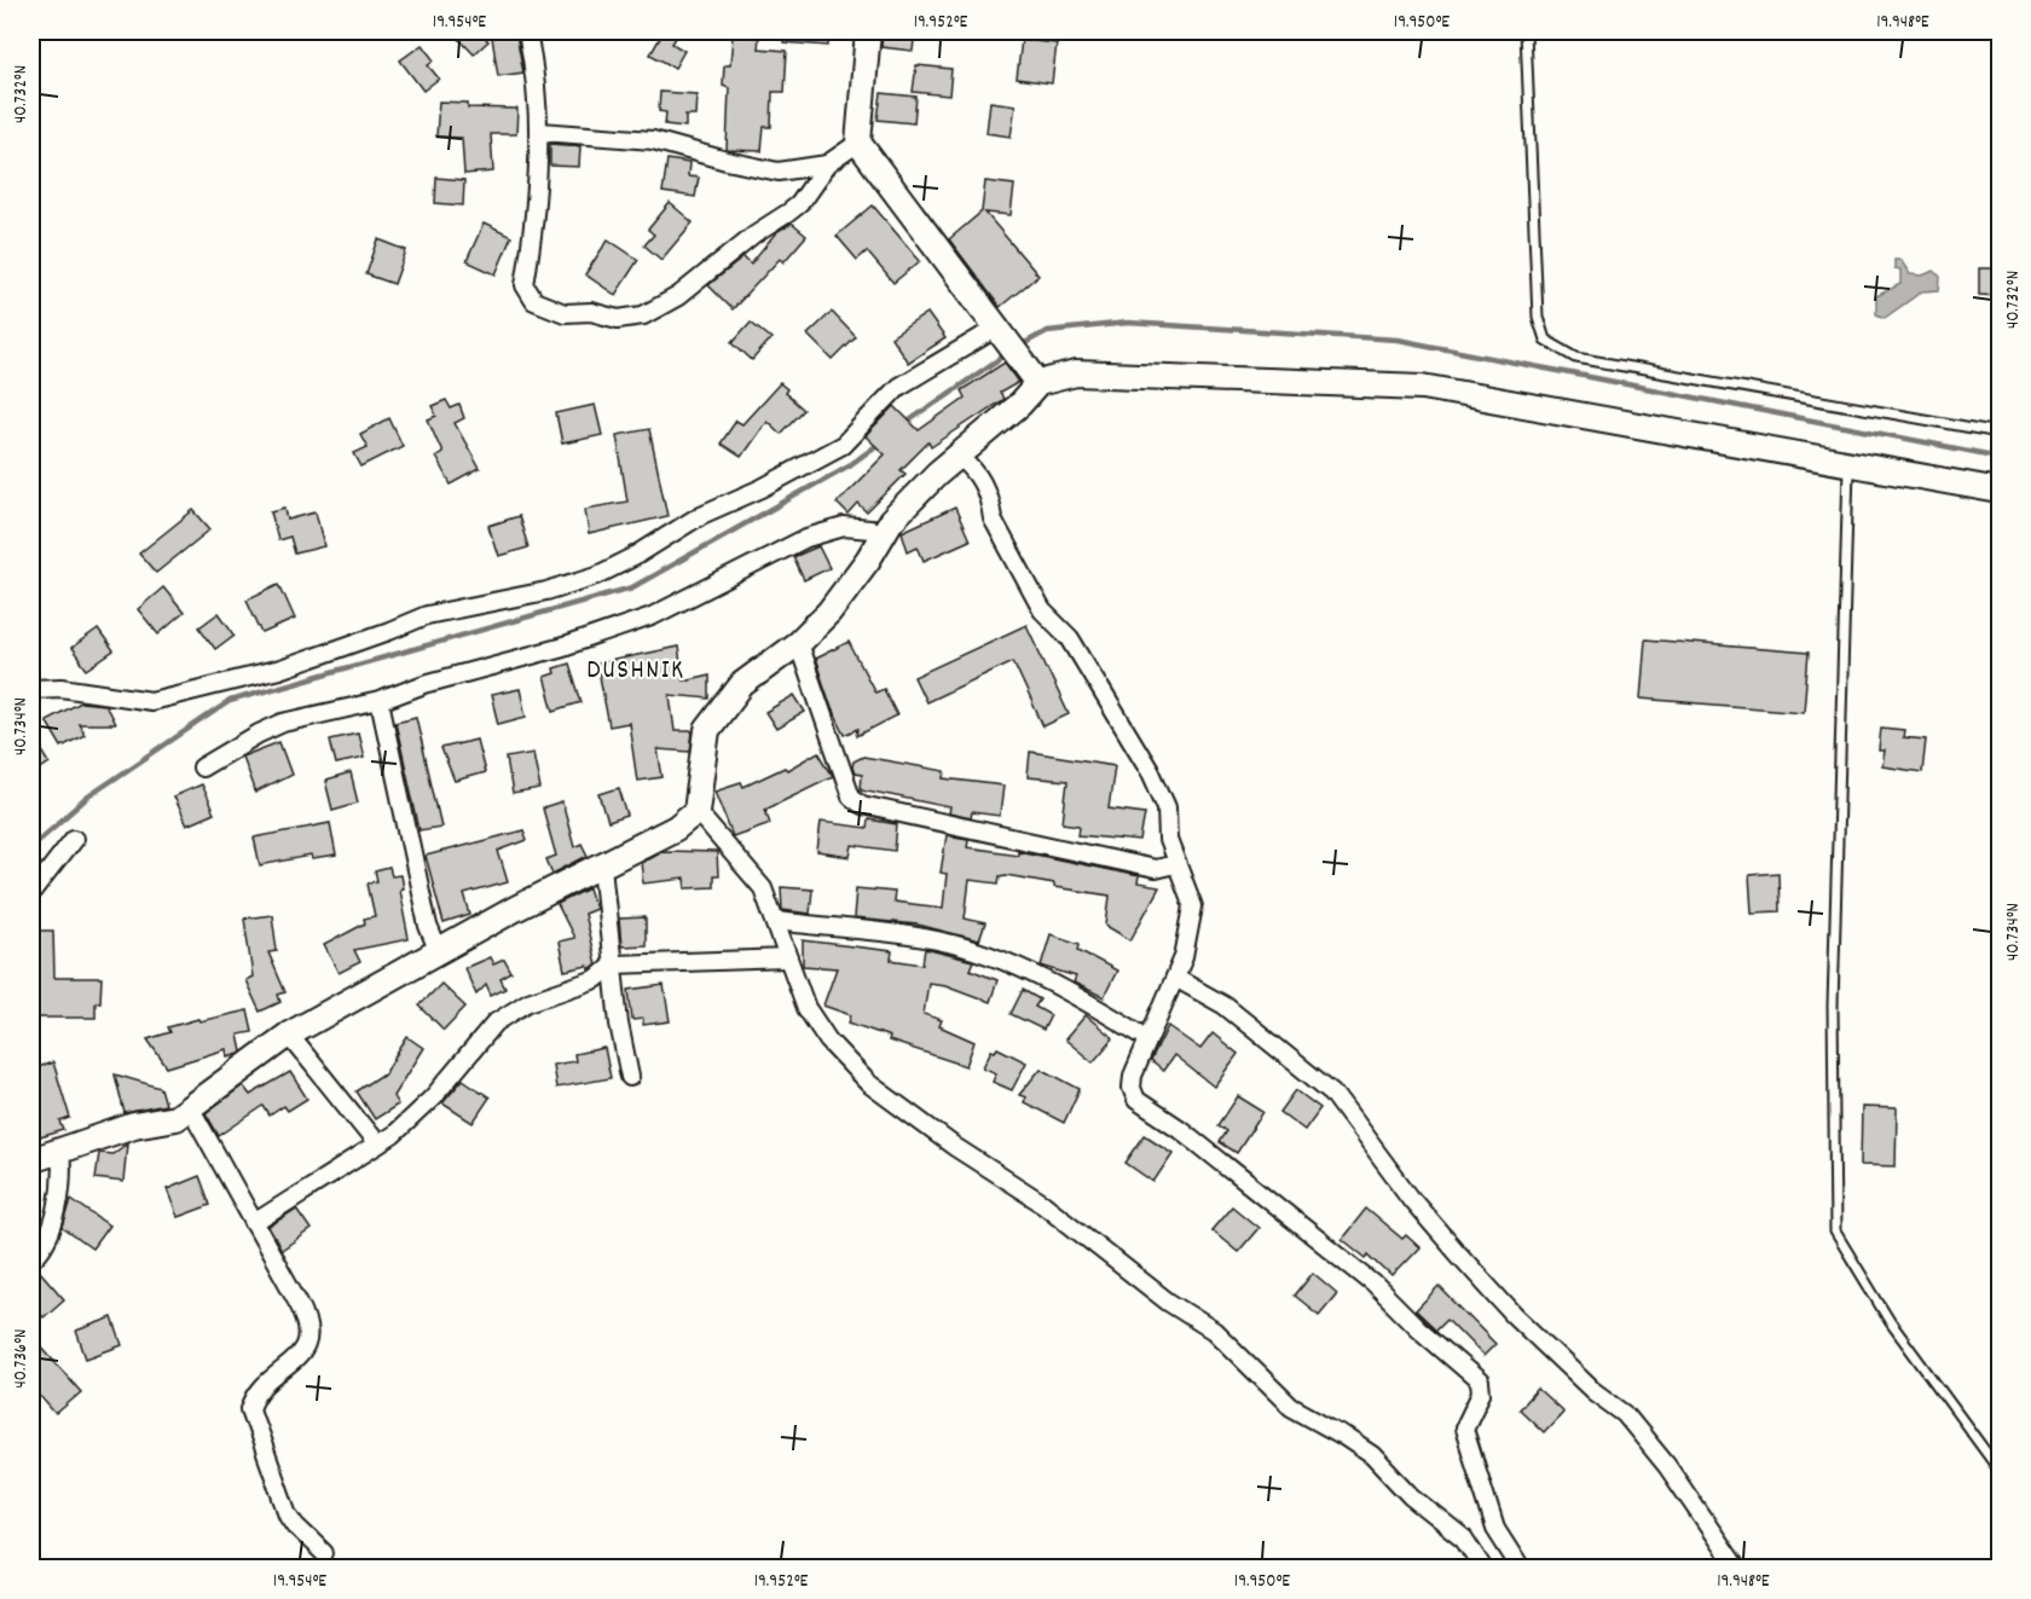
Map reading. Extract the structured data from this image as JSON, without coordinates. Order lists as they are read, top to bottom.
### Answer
{
  "districts": ["DUSHNIK"],
  "coordinates": [
    "19.954°E",
    "19.952°E",
    "19.950°E",
    "19.948°E",
    "40.732°N",
    "40.734°N",
    "40.736°N"
  ]
}
